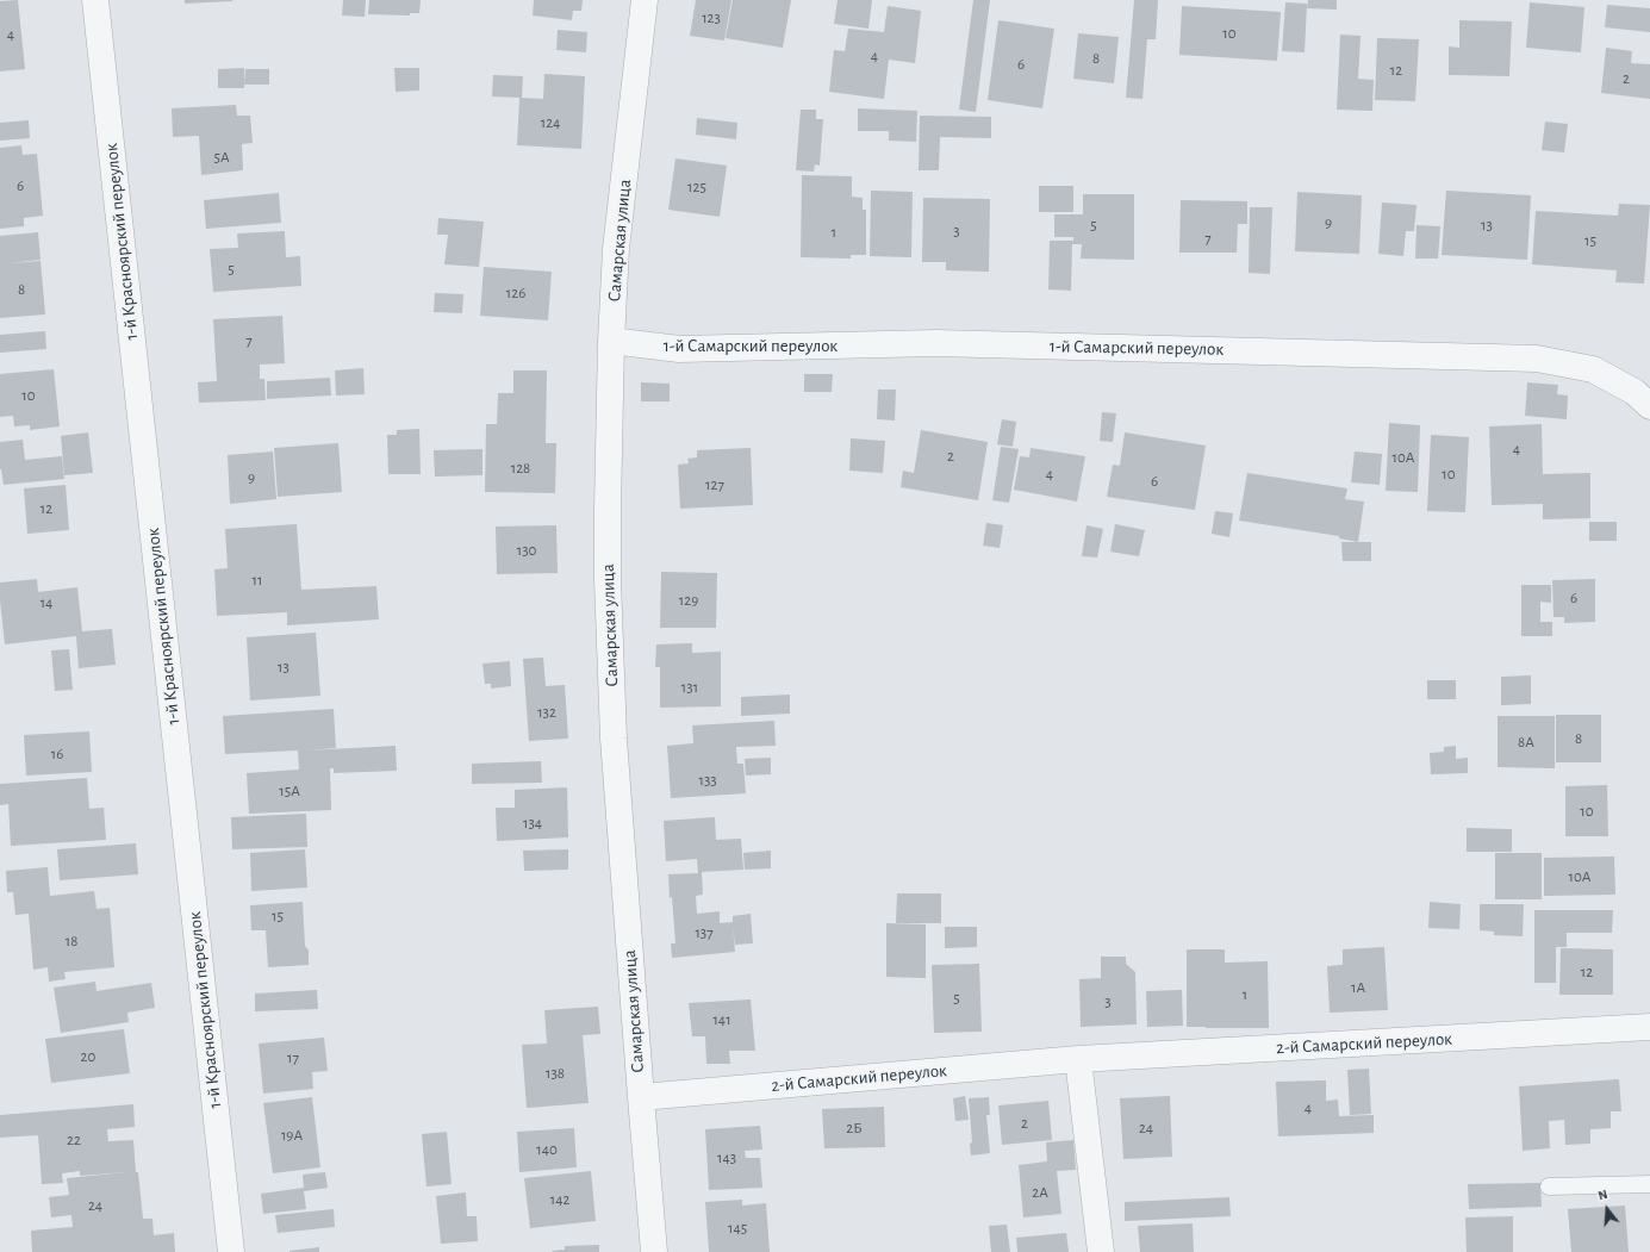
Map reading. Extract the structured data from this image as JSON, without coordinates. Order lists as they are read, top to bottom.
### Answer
{
  "streets": {
    "street": [
      "Самарская улица",
      "1-й Красноярский переулок",
      "1-й Самарский переулок",
      "2-й Самарский переулок"
    ]
  },
  "crossings": [
    ["Самарская улица", "1-й Самарский переулок"],
    ["Самарская улица", "2-й Самарский переулок"]
  ],
  "house_numbers": [
    "123",
    "10",
    "4",
    "4",
    "8",
    "6",
    "12",
    "2",
    "124",
    "5А",
    "6",
    "125",
    "9",
    "5",
    "13",
    "3",
    "1",
    "7",
    "15",
    "5",
    "8",
    "126",
    "7",
    "10",
    "4",
    "2",
    "10А",
    "128",
    "4",
    "10",
    "9",
    "6",
    "127",
    "12",
    "130",
    "11",
    "6",
    "129",
    "14",
    "13",
    "131",
    "132",
    "8",
    "8А",
    "16",
    "133",
    "15А",
    "10",
    "134",
    "10А",
    "15",
    "137",
    "18",
    "12",
    "1А",
    "1",
    "5",
    "3",
    "141",
    "20",
    "17",
    "138",
    "4",
    "2",
    "2Б",
    "24",
    "19А",
    "22",
    "140",
    "143",
    "2А",
    "142",
    "24",
    "145"
  ],
  "north": "top"
}
